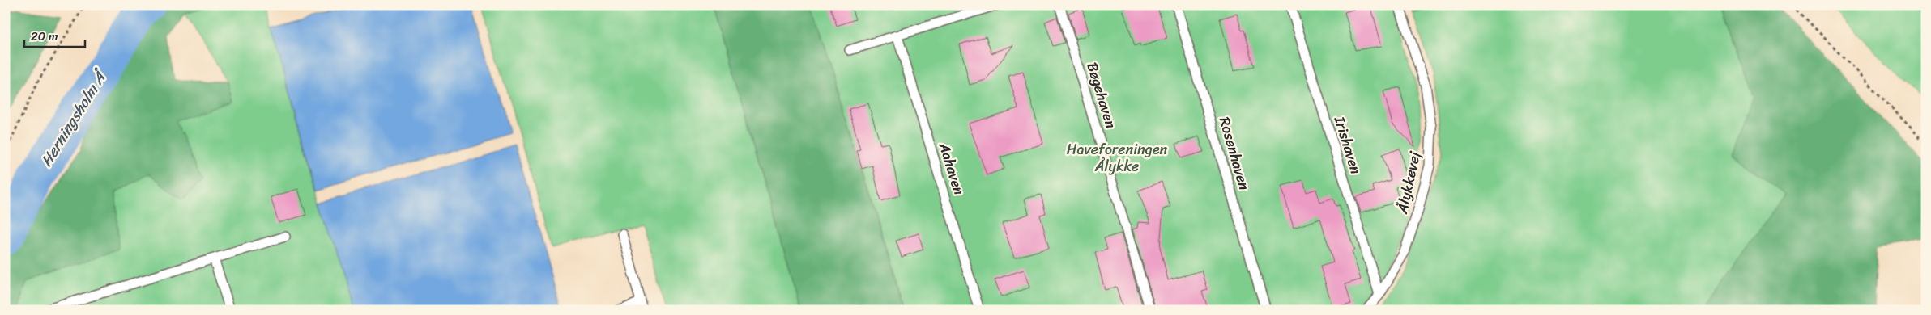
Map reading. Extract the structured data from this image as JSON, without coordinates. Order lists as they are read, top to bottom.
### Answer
{
  "streets": {
    "lane": [
      "Bøgehaven",
      "Irishaven",
      "Rosenhaven",
      "Aahaven",
      "Ålykkevej"
    ]
  },
  "crossings": [
    ["Irishaven", "Ålykkevej"]
  ],
  "water": ["Herningsholm Å"],
  "parks": ["Haveforeningen Ålykke"],
  "scale_bar": "20 m"
}
